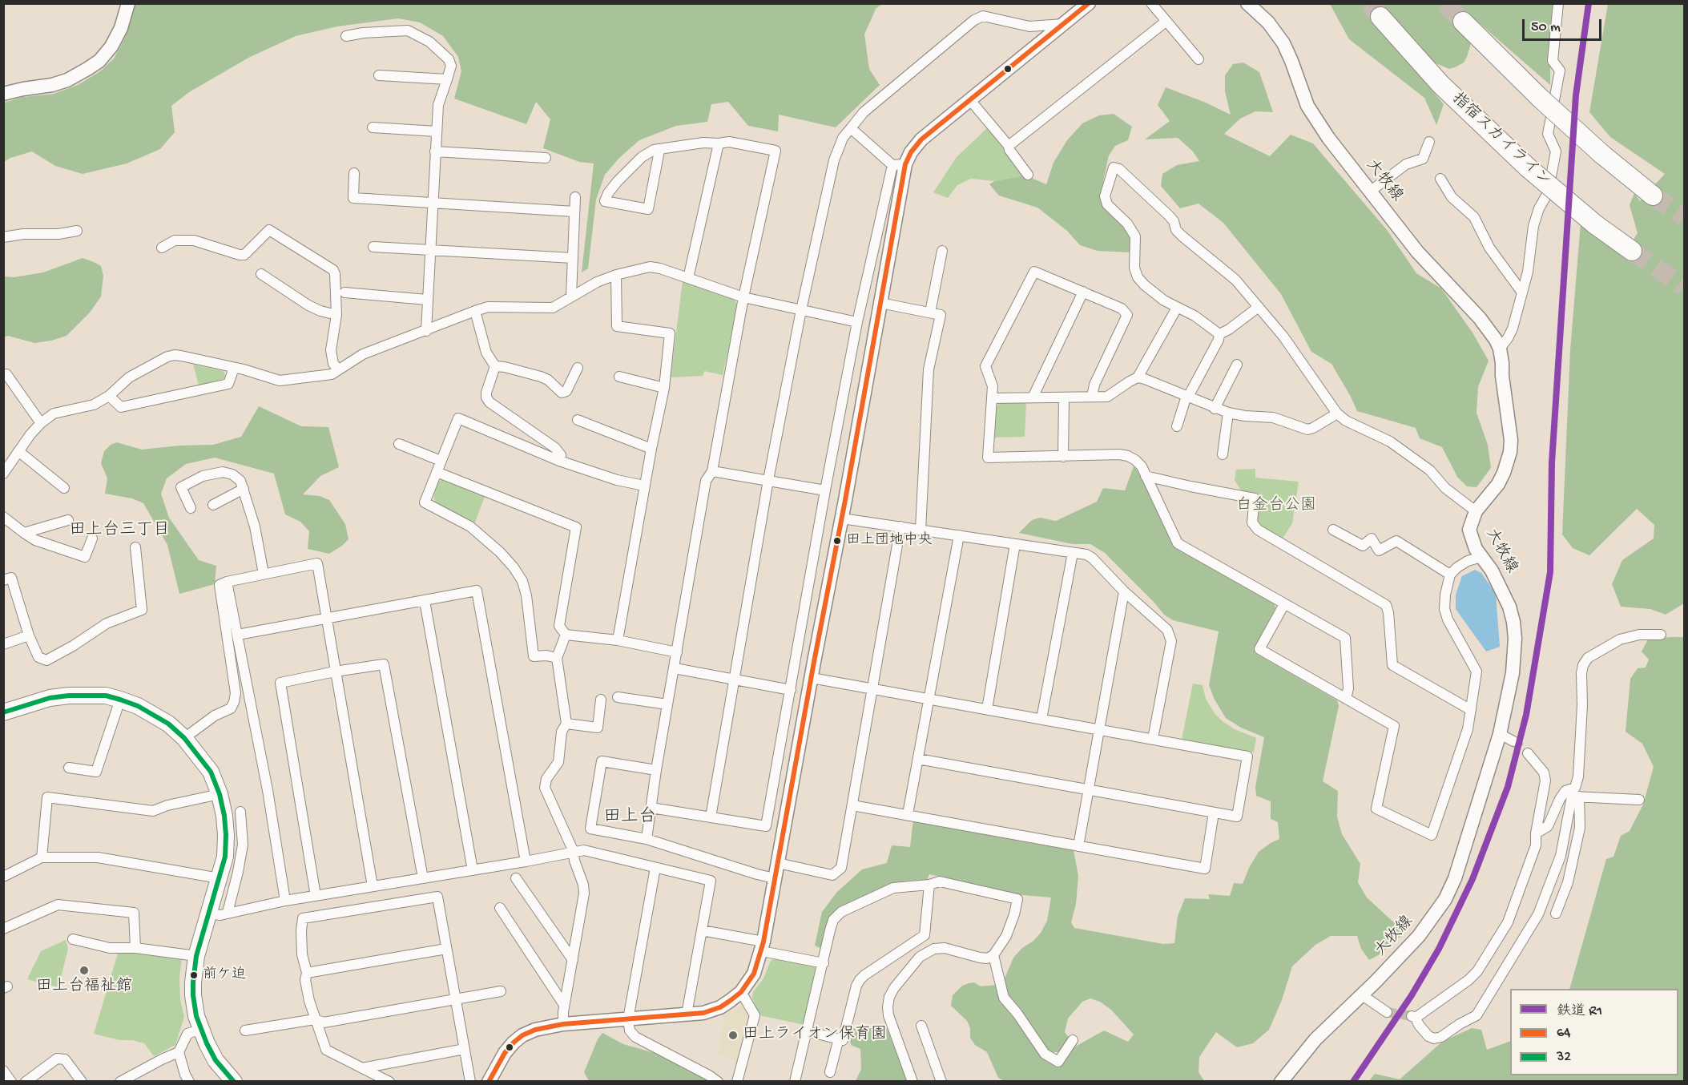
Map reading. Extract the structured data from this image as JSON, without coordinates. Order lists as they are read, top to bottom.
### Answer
{
  "streets": {
    "highway": ["指宿スカイライン"],
    "street": ["大牧線"]
  },
  "districts": ["田上台三丁目", "田上台"],
  "parks": ["白金台公園"],
  "places": [
    "田上団地中央",
    "田上台福祉館",
    "前ケ迫",
    "田上ライオン保育園"
  ],
  "lines": ["rail line R1", "transit line 64", "transit line 32"],
  "legend": ["鉄道 R1", "64", "32"],
  "scale_bar": "50 m"
}
